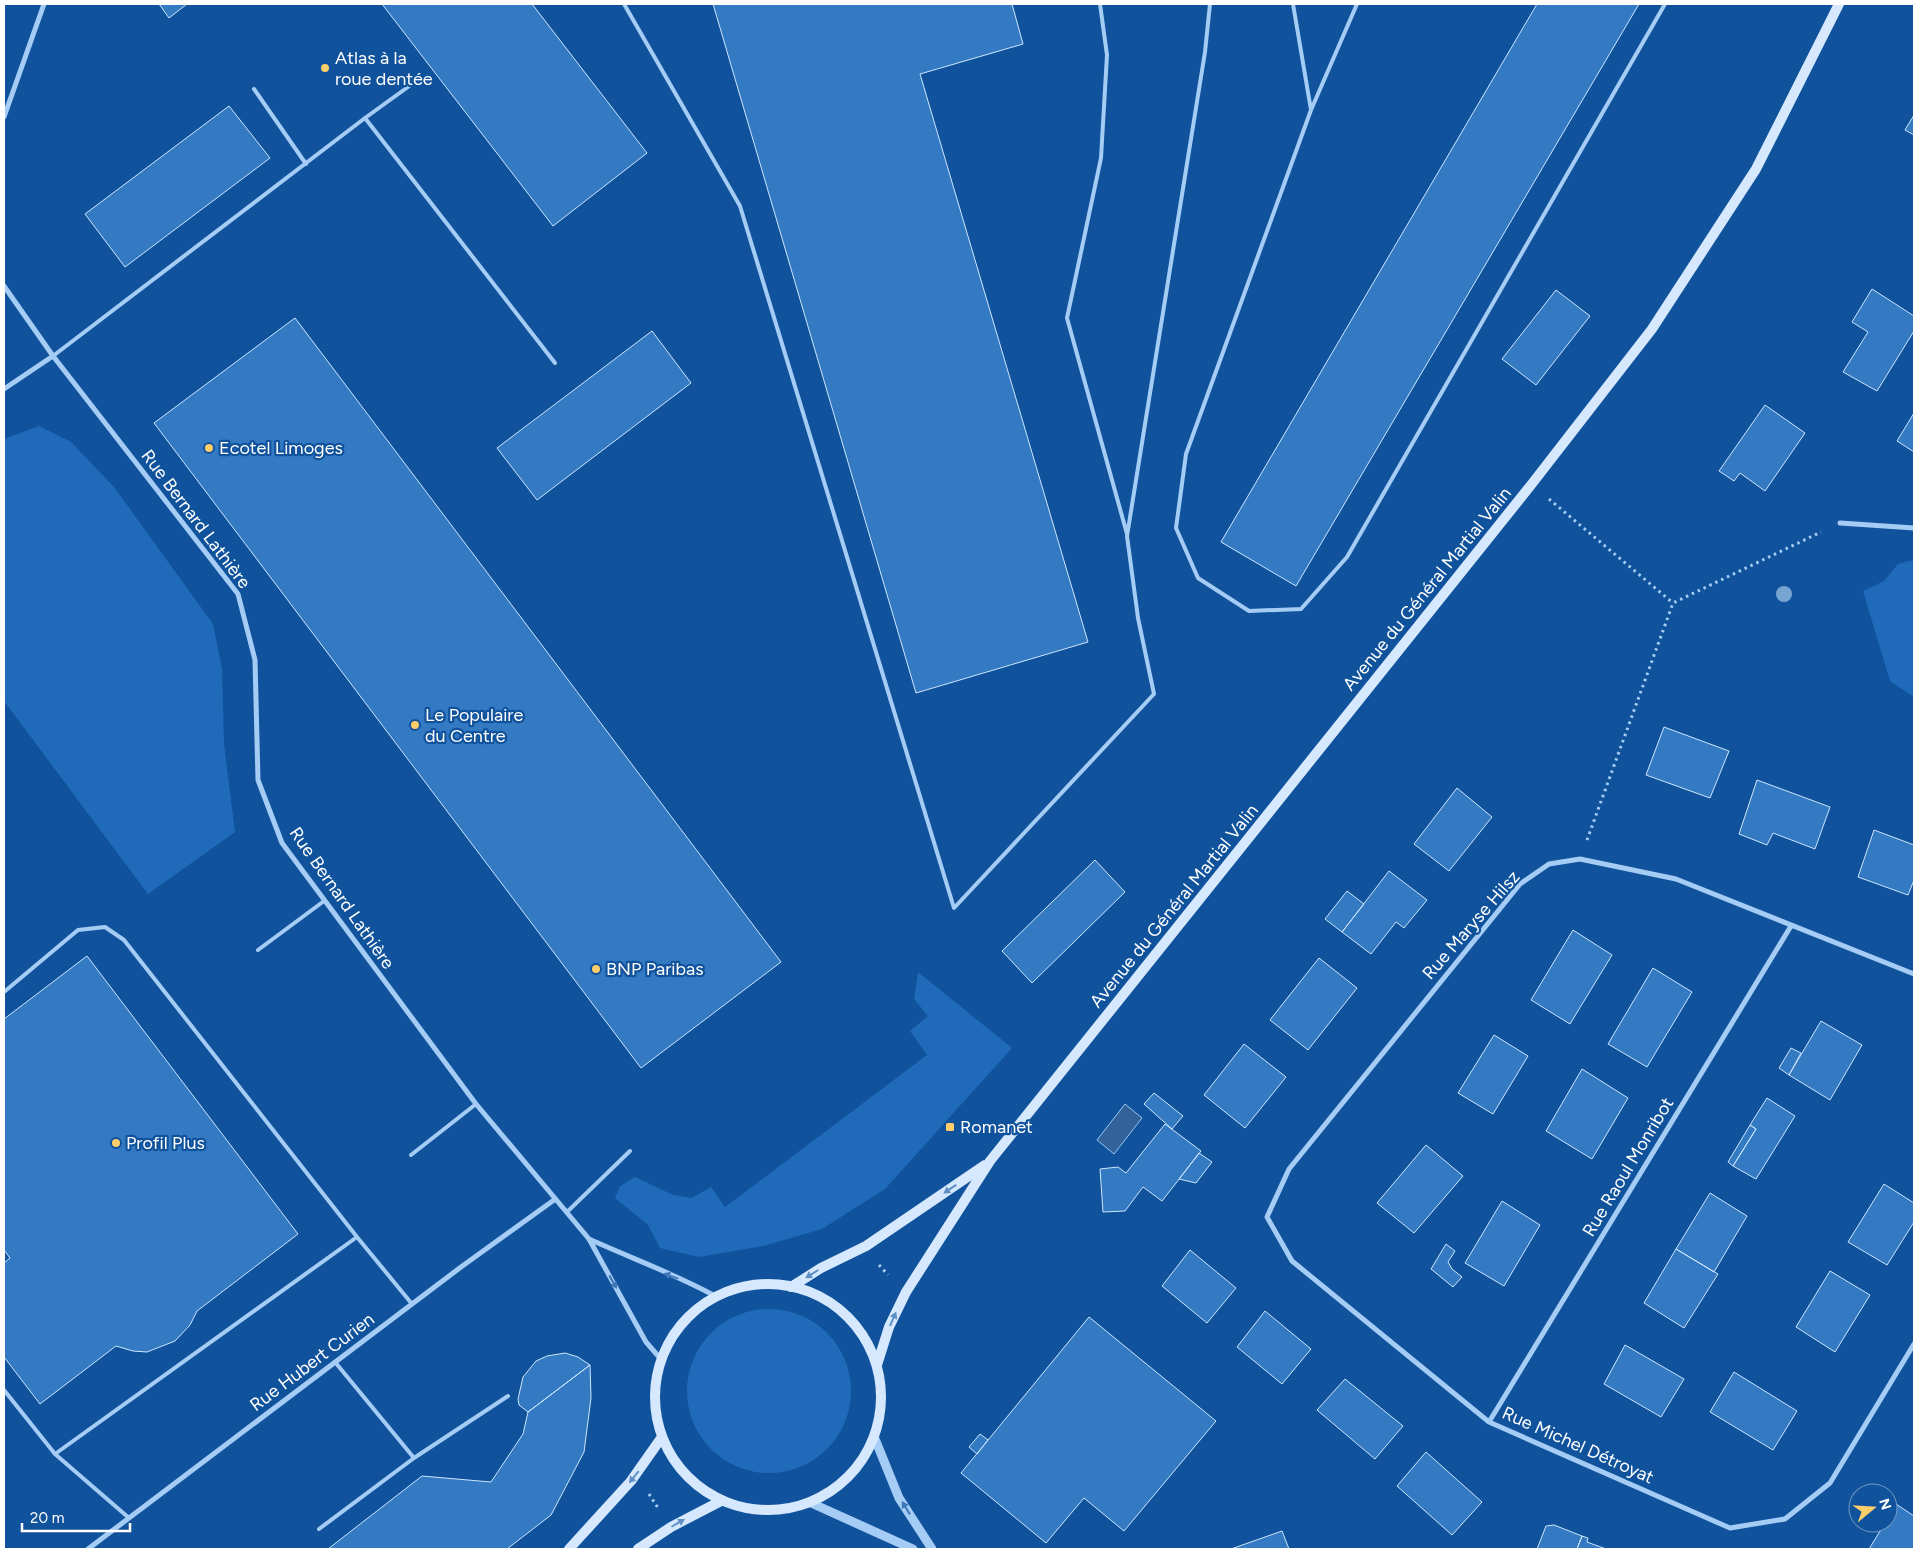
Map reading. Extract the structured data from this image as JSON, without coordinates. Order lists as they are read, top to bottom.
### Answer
{
  "streets": {
    "main road": ["Avenue du Général Martial Valin"],
    "street": [
      "Rue Bernard Lathière",
      "Rue Maryse Hilsz",
      "Rue Raoul Monribot",
      "Rue Hubert Curien",
      "Rue Michel Détroyat"
    ]
  },
  "crossings": [
    ["Rue Bernard Lathière", "Rue Hubert Curien"],
    ["Rue Maryse Hilsz", "Rue Raoul Monribot"],
    ["Rue Maryse Hilsz", "Rue Michel Détroyat"],
    ["Rue Raoul Monribot", "Rue Michel Détroyat"]
  ],
  "places": {
    "other": [
      "Atlas à la roue dentée",
      "Ecotel Limoges",
      "Le Populaire du Centre",
      "BNP Paribas",
      "Profil Plus"
    ],
    "transit": ["Romanet"]
  },
  "scale_bar": "20 m",
  "north": "right"
}
